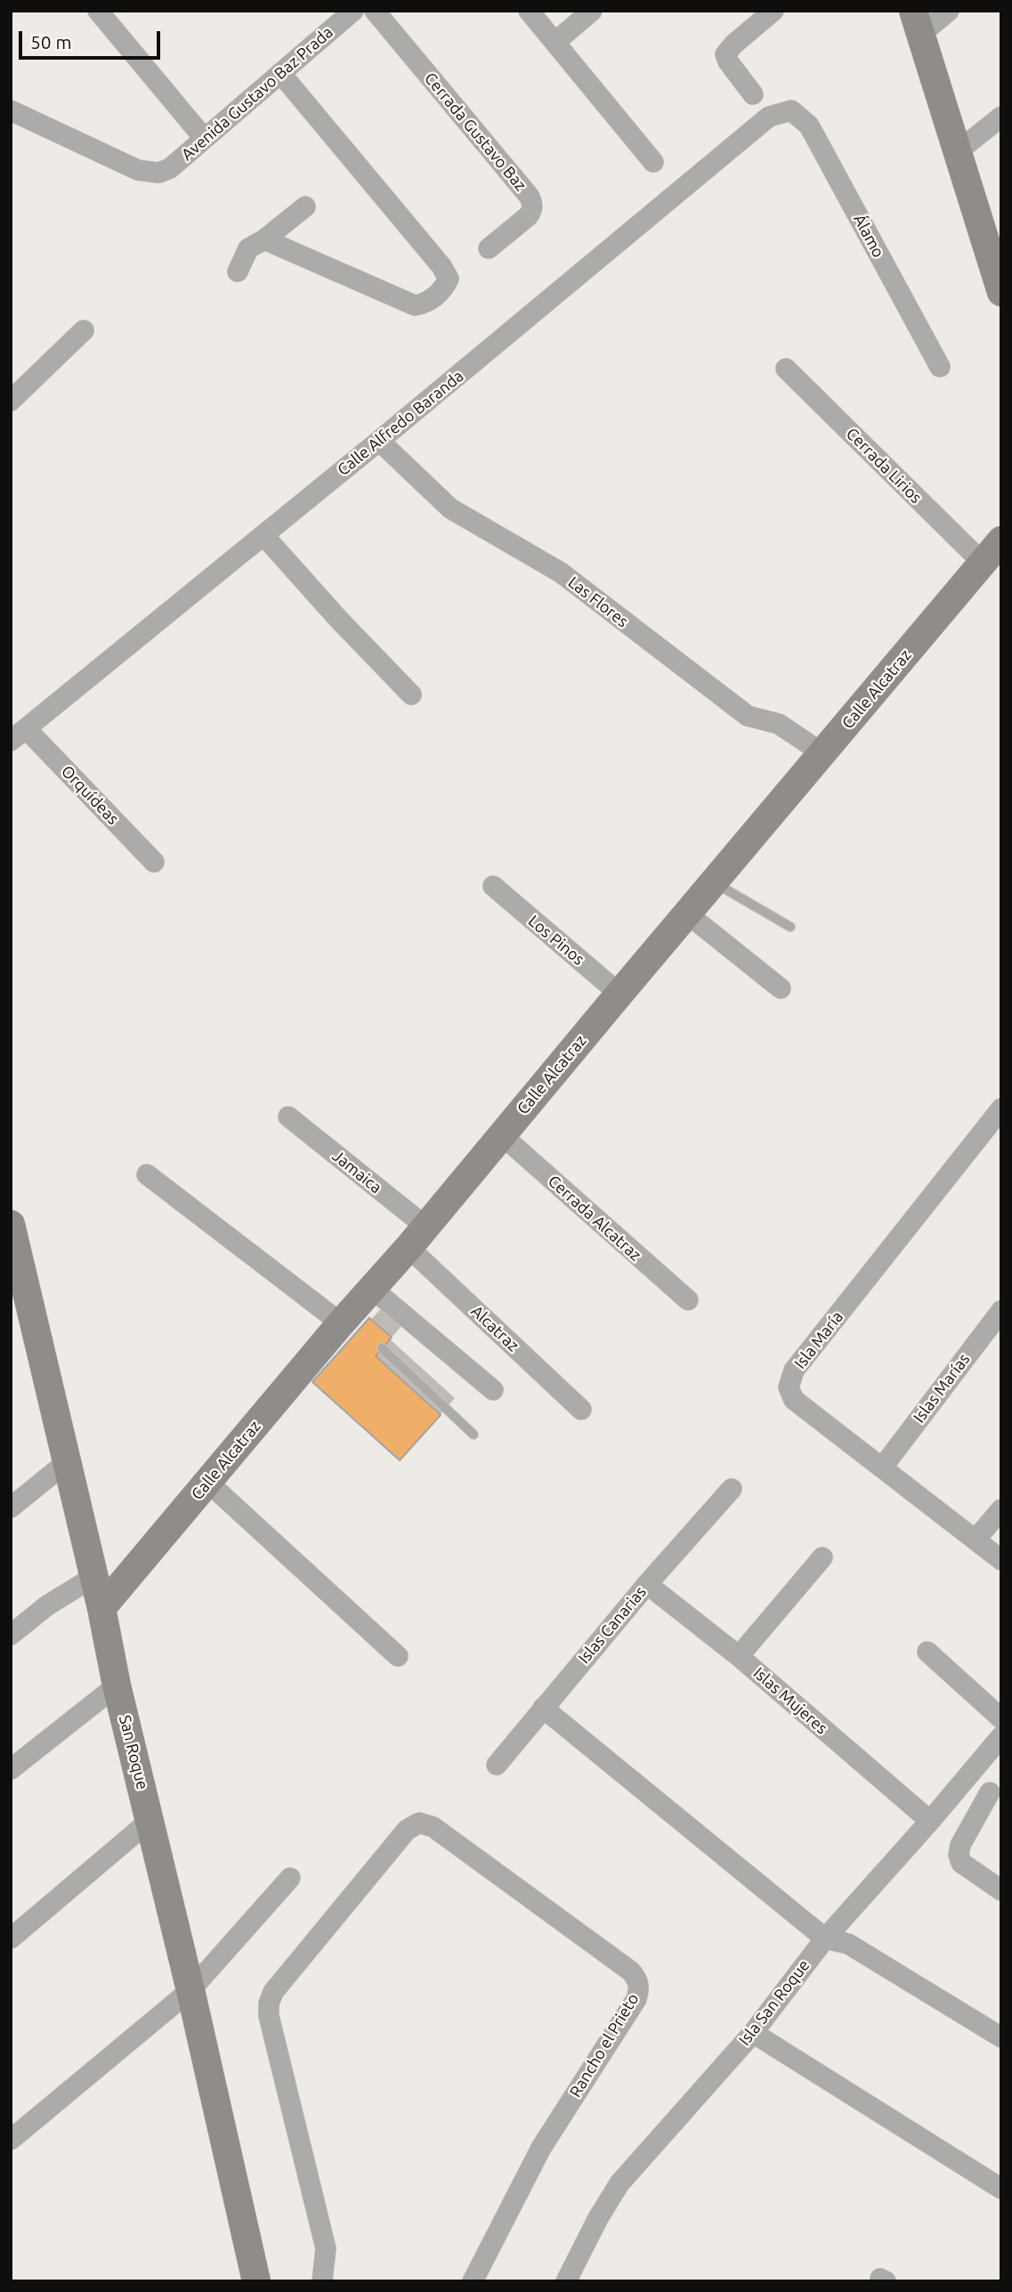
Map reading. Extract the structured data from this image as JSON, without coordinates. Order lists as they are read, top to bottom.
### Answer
{
  "streets": {
    "main road": ["Calle Alcatraz", "San Roque"],
    "street": [
      "Avenida Gustavo Baz Prada",
      "Cerrada Gustavo Baz",
      "Álamo",
      "Calle Alfredo Baranda",
      "Cerrada Lirios",
      "Las Flores",
      "Orquídeas",
      "Los Pinos",
      "Jamaica",
      "Cerrada Alcatraz",
      "Alcatraz",
      "Isla María",
      "Islas Marías",
      "Islas Canarias",
      "Islas Mujeres",
      "Isla San Roque",
      "Rancho el Prieto"
    ]
  },
  "crossings": [
    ["Álamo", "Calle Alfredo Baranda"],
    ["Calle Alfredo Baranda", "Las Flores"],
    ["Calle Alfredo Baranda", "Orquídeas"],
    ["Cerrada Lirios", "Calle Alcatraz"],
    ["Las Flores", "Calle Alcatraz"],
    ["Calle Alcatraz", "Los Pinos"],
    ["Calle Alcatraz", "Jamaica"],
    ["Calle Alcatraz", "Cerrada Alcatraz"],
    ["Calle Alcatraz", "Alcatraz"],
    ["Calle Alcatraz", "San Roque"],
    ["Jamaica", "Alcatraz"],
    ["Isla María", "Islas Marías"],
    ["Islas Canarias", "Islas Mujeres"],
    ["Islas Mujeres", "Isla San Roque"]
  ],
  "scale_bar": "50 m"
}
